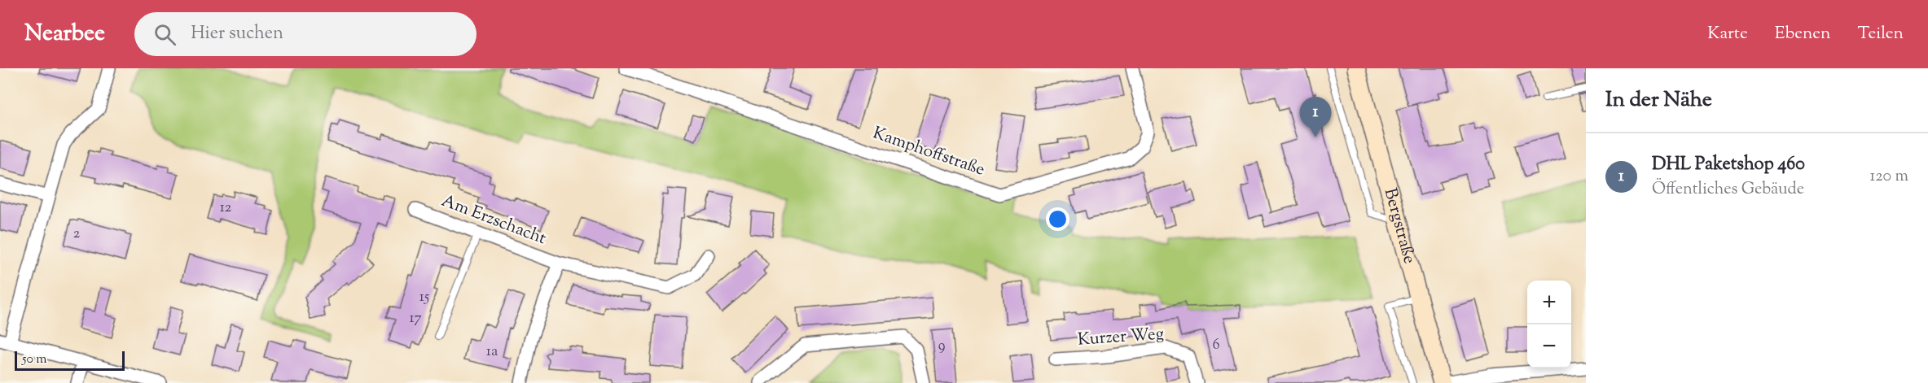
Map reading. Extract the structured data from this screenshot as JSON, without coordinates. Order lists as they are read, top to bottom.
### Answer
{
  "streets": {
    "main road": ["Bergstraße"],
    "street": ["Kamphoffstraße", "Am Erzschacht", "Kurzer Weg"]
  },
  "house_numbers": [
    "12",
    "2",
    "15",
    "17",
    "6",
    "9",
    "1a"
  ],
  "scale_bar": "50 m",
  "page": {
    "header": "Nearbee",
    "search": "Hier suchen",
    "nav": ["Karte", "Ebenen", "Teilen"],
    "heading": "In der Nähe",
    "pins": "1",
    "list": [
      {
        "mark": "1",
        "name": "DHL Paketshop 460",
        "note": "Öffentliches Gebäude",
        "value": "120 m"
      }
    ],
    "map_buttons": ["+", "−"],
    "scale": "50 m"
  }
}
